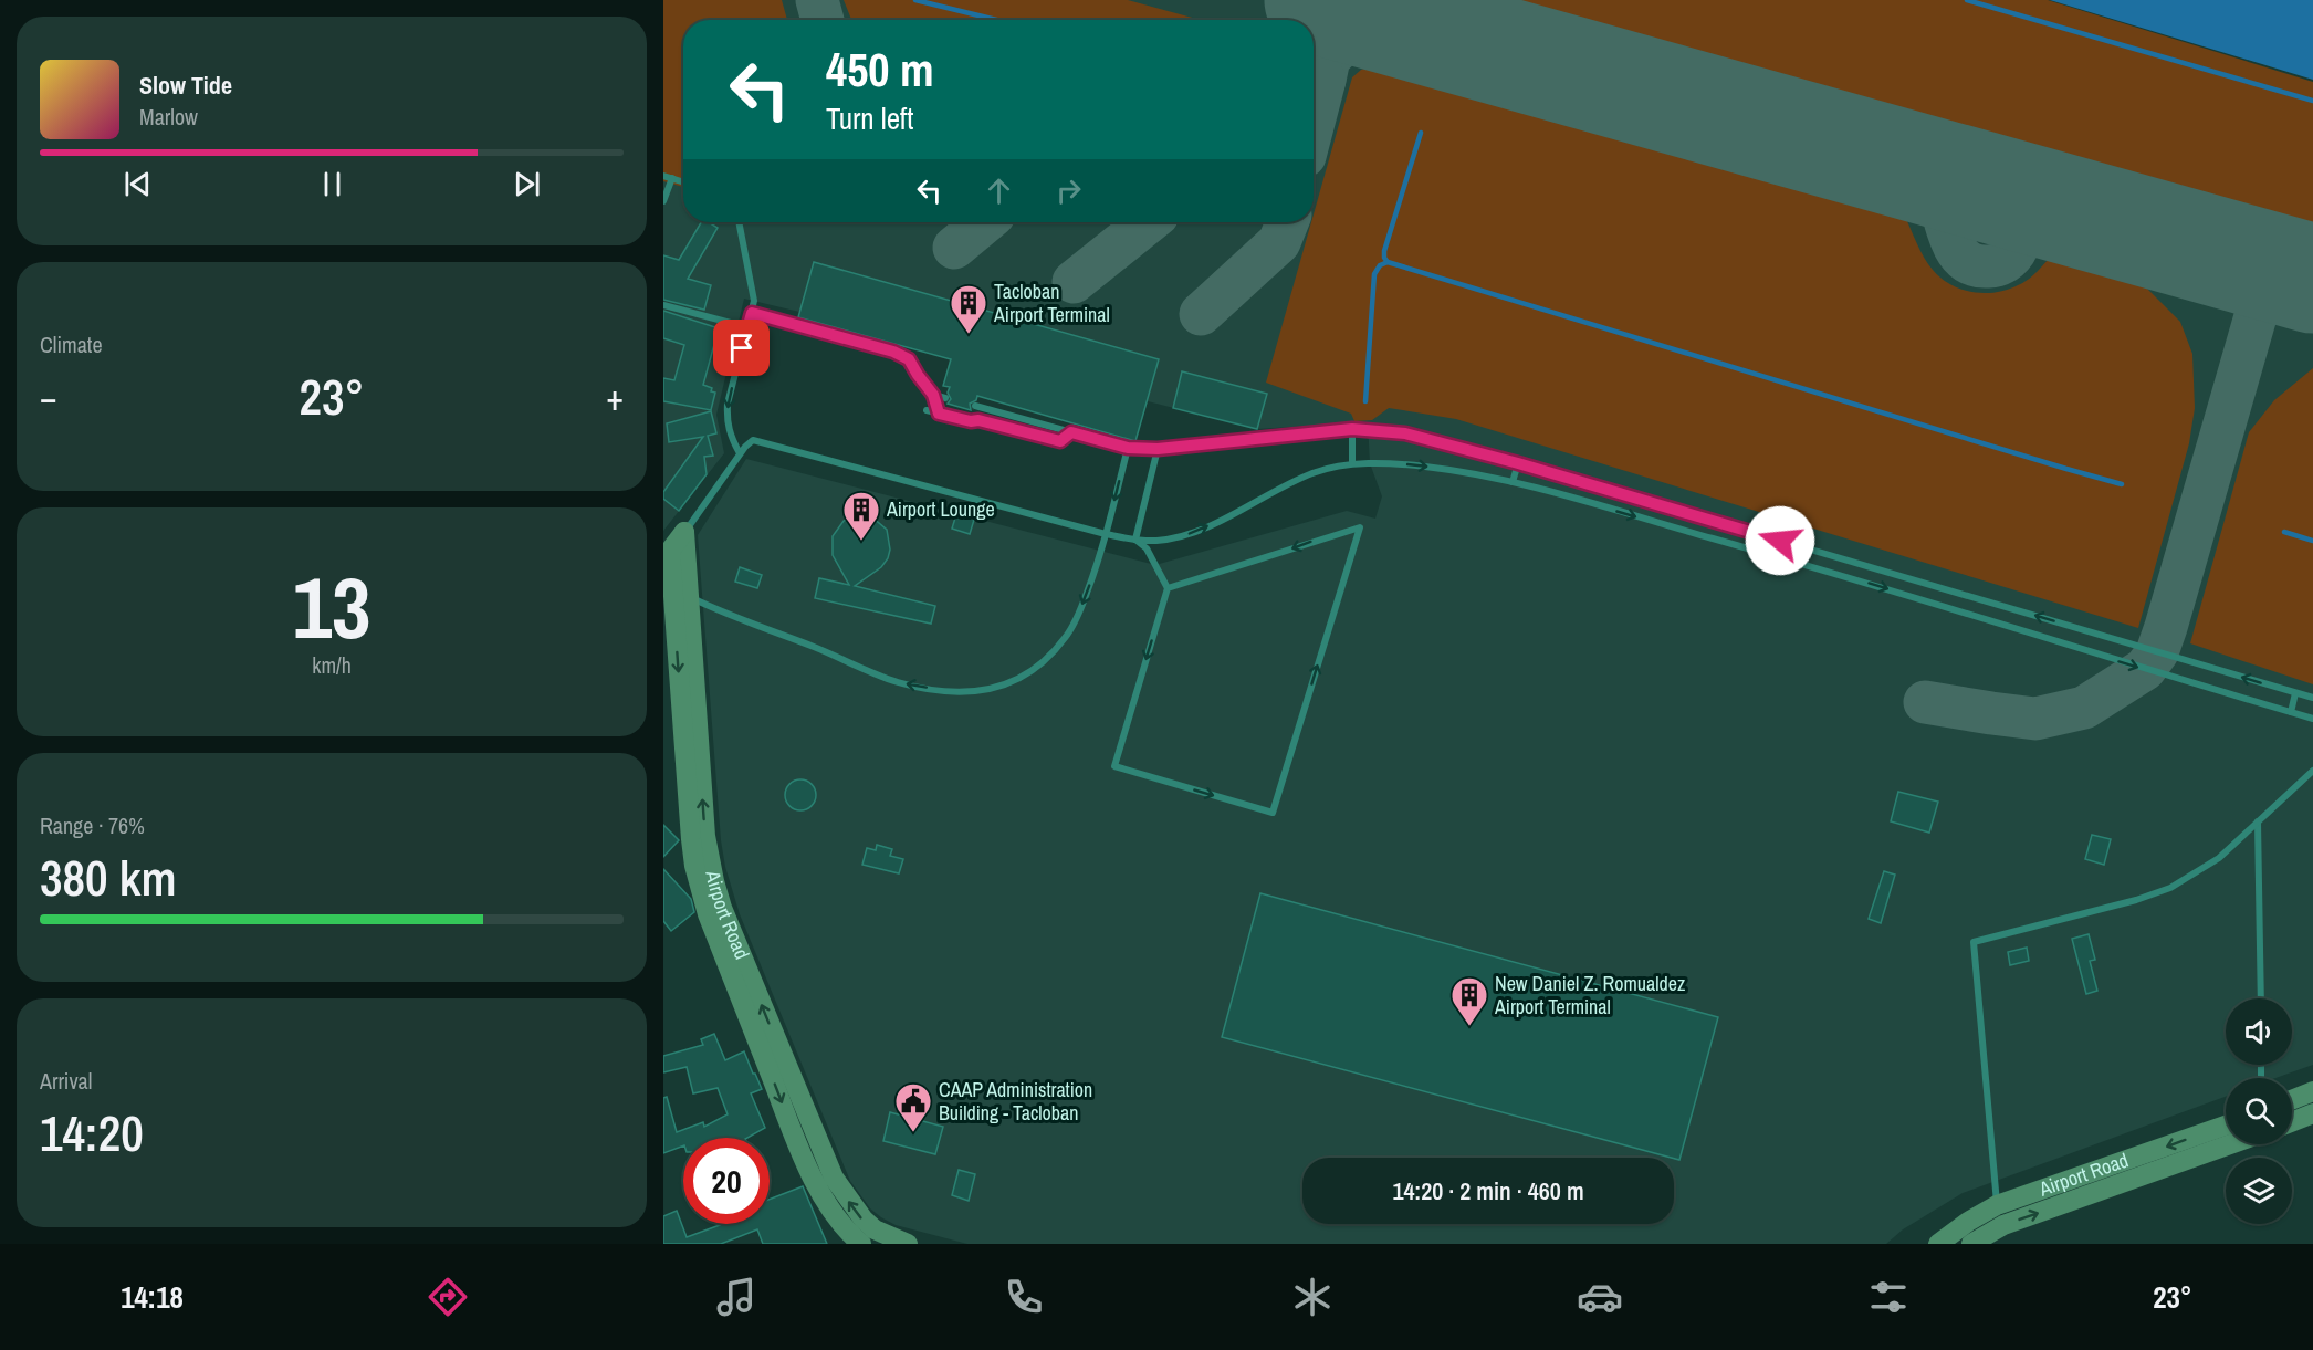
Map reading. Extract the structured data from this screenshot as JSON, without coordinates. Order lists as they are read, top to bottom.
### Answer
{
  "streets": {
    "main road": ["Airport Road"]
  },
  "places": {
    "building": ["Tacloban Airport Terminal", "Airport Lounge", "New Daniel Z. Romualdez Airport Terminal"],
    "public building": ["CAAP Administration Building - Tacloban"]
  },
  "page": {
    "turn": ["450 m", "Turn left"],
    "song": ["Slow Tide", "Marlow"],
    "tile": [
      "Climate",
      ["13", "km/h"],
      ["Range · 76%", "380 km"],
      ["Arrival", "14:20"]
    ],
    "heat": ["−", "23°", "+"],
    "limit": "20",
    "trip": "14:20 · 2 min · 460 m",
    "tabs": ["14:18", "23°"]
  }
}
